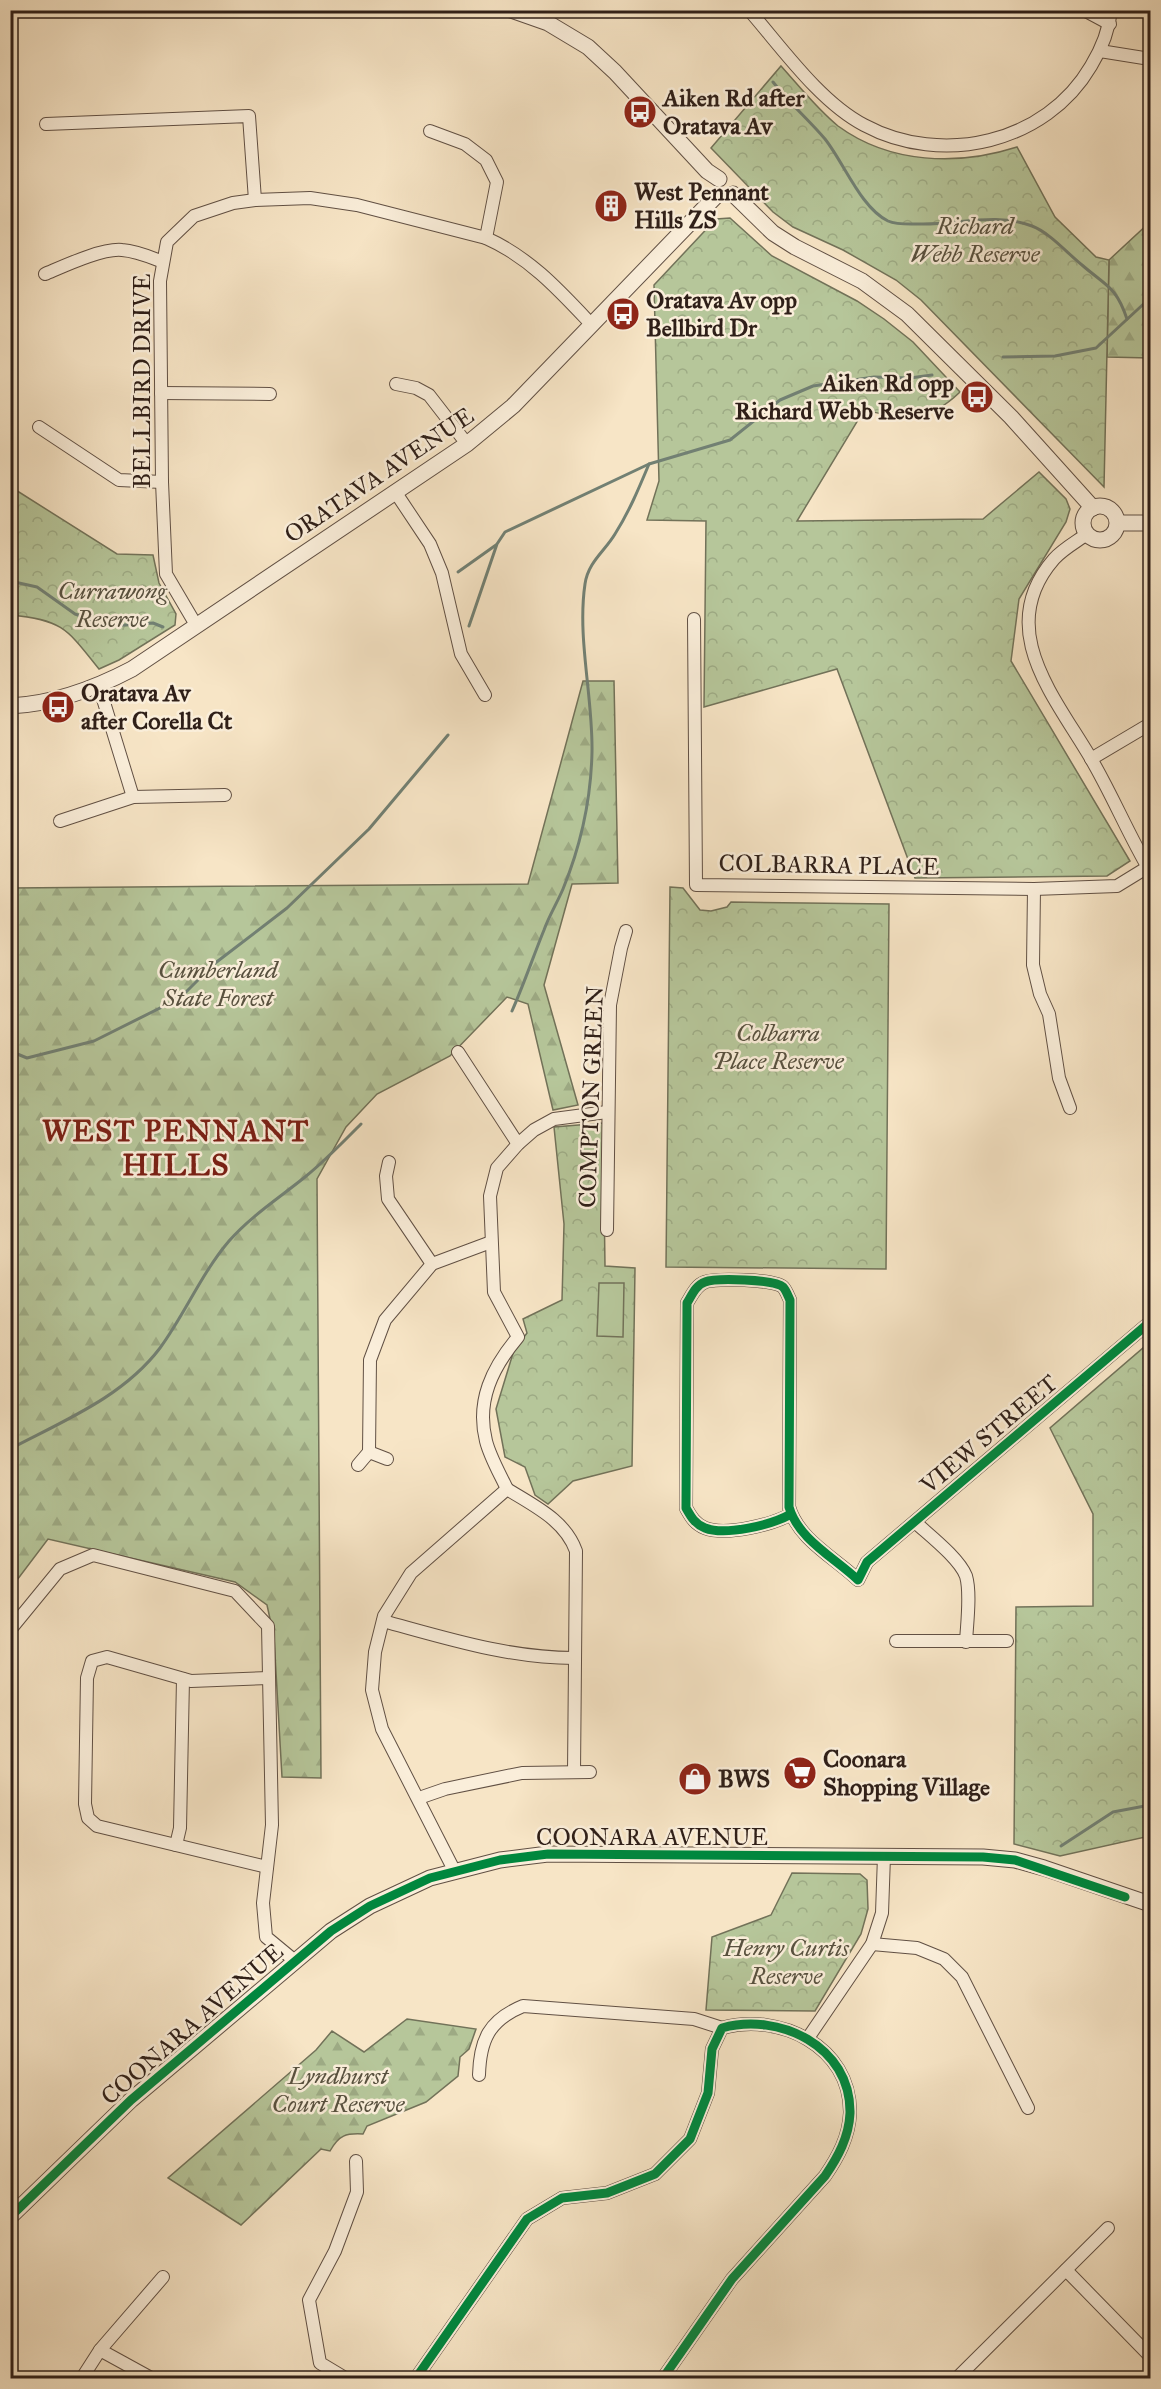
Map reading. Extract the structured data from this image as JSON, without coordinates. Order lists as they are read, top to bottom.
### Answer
{
  "streets": {
    "street": [
      "BELLBIRD DRIVE",
      "ORATAVA AVENUE",
      "COLBARRA PLACE",
      "COMPTON GREEN",
      "VIEW STREET",
      "COONARA AVENUE"
    ]
  },
  "crossings": [
    ["BELLBIRD DRIVE", "ORATAVA AVENUE"]
  ],
  "districts": ["WEST PENNANT HILLS"],
  "parks": [
    "Richard Webb Reserve",
    "Currawong Reserve",
    "Cumberland State Forest",
    "Colbarra Place Reserve",
    "Henry Curtis Reserve",
    "Lyndhurst Court Reserve"
  ],
  "places": {
    "bus stop": [
      "Aiken Rd after Oratava Av",
      "Oratava Av opp Bellbird Dr",
      "Aiken Rd opp Richard Webb Reserve",
      "Oratava Av after Corella Ct"
    ],
    "building": ["West Pennant Hills ZS"],
    "supermarket": ["Coonara Shopping Village"],
    "shop": ["BWS"]
  }
}
